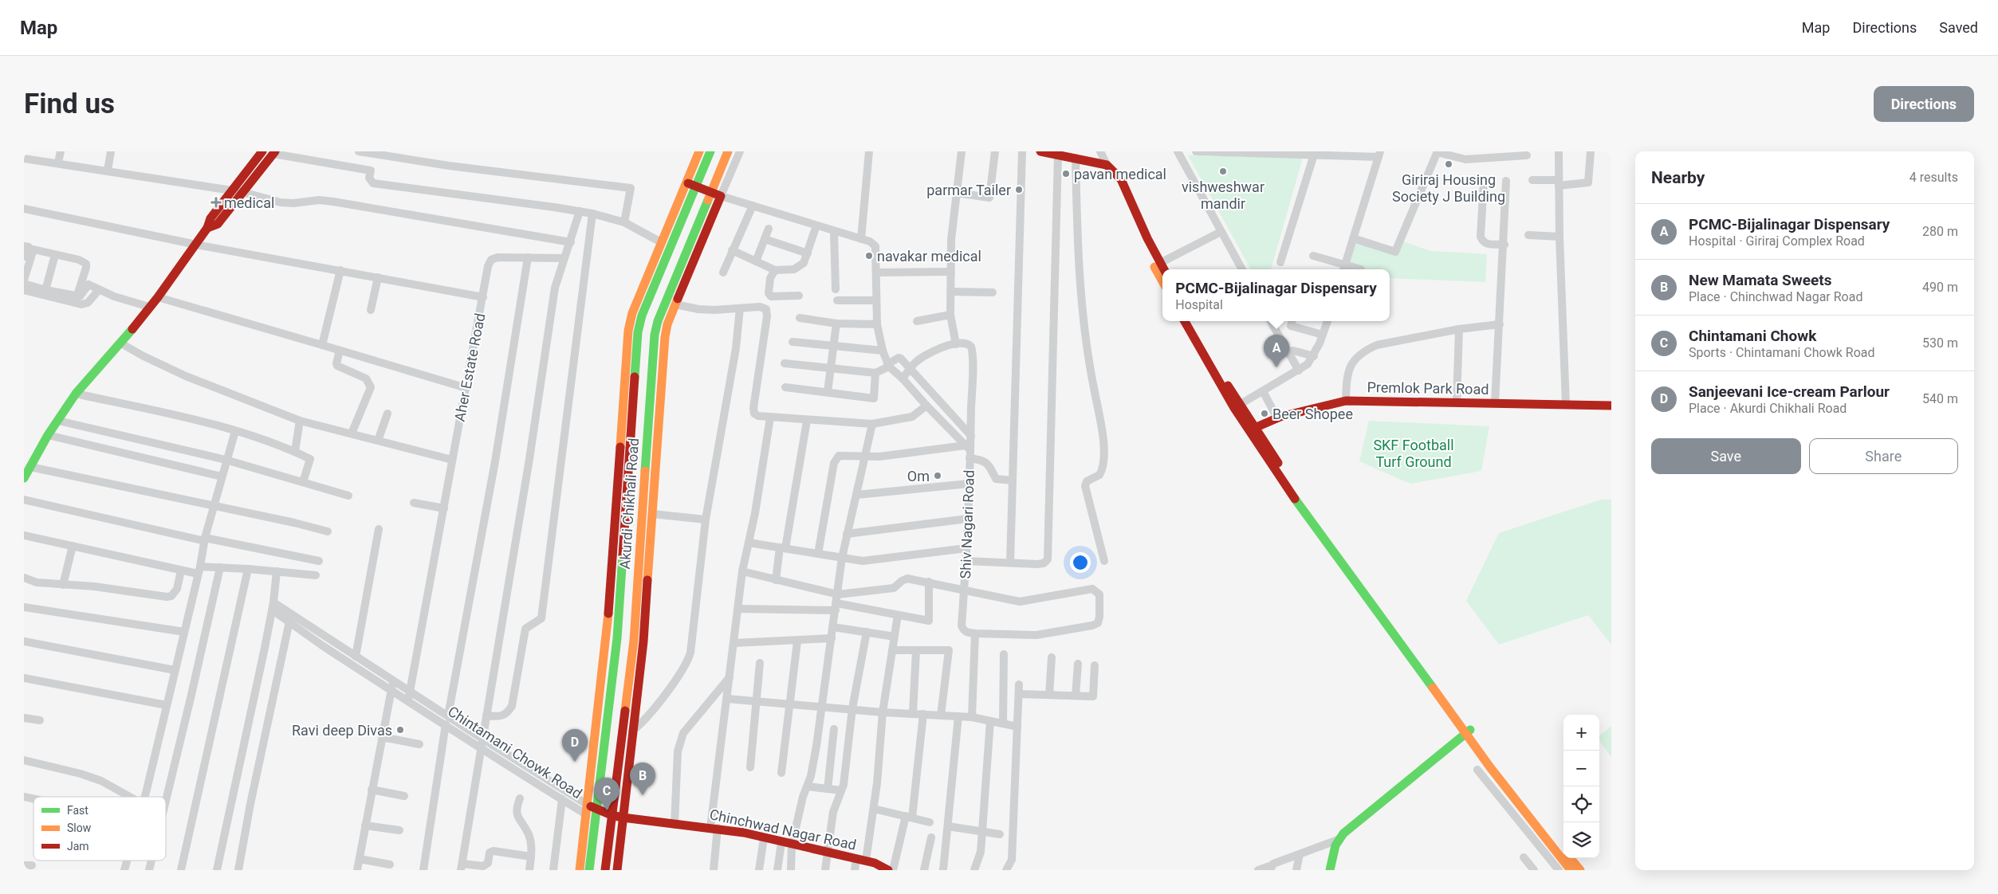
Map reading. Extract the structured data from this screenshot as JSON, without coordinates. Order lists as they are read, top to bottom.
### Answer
{
  "streets": {
    "street": [
      "Aher Estate Road",
      "Premlok Park Road",
      "Akurdi Chikhali Road",
      "Shiv Nagari Road",
      "Chintamani Chowk Road",
      "Chinchwad Nagar Road"
    ]
  },
  "crossings": [
    ["Aher Estate Road", "Chintamani Chowk Road"],
    ["Akurdi Chikhali Road", "Chintamani Chowk Road"],
    ["Chintamani Chowk Road", "Chinchwad Nagar Road"]
  ],
  "parks": ["SKF Football Turf Ground"],
  "places": {
    "other": [
      "Giriraj Housing Society J Building",
      "vishweshwar mandir",
      "pavan medical",
      "parmar Tailer",
      "navakar medical",
      "Beer Shopee",
      "Om",
      "Ravi deep Divas"
    ],
    "health": ["medical"]
  },
  "legend": ["Fast", "Slow", "Jam"],
  "page": {
    "header": "Map",
    "nav": ["Map", "Directions", "Saved"],
    "buttons": [
      "Directions",
      ["Save", "Share"]
    ],
    "title": "Find us",
    "heading": ["Nearby", "4 results"],
    "list": [
      {
        "mark": "A",
        "name": "PCMC-Bijalinagar Dispensary",
        "note": "Hospital · Giriraj Complex Road",
        "value": "280 m"
      },
      {
        "mark": "B",
        "name": "New Mamata Sweets",
        "note": "Place · Chinchwad Nagar Road",
        "value": "490 m"
      },
      {
        "mark": "C",
        "name": "Chintamani Chowk",
        "note": "Sports · Chintamani Chowk Road",
        "value": "530 m"
      },
      {
        "mark": "D",
        "name": "Sanjeevani Ice-cream Parlour",
        "note": "Place · Akurdi Chikhali Road",
        "value": "540 m"
      }
    ],
    "popup": ["PCMC-Bijalinagar Dispensary", "Hospital"],
    "pins": [
      "A",
      "D",
      "B",
      "C"
    ],
    "map_buttons": ["+", "−"]
  }
}
